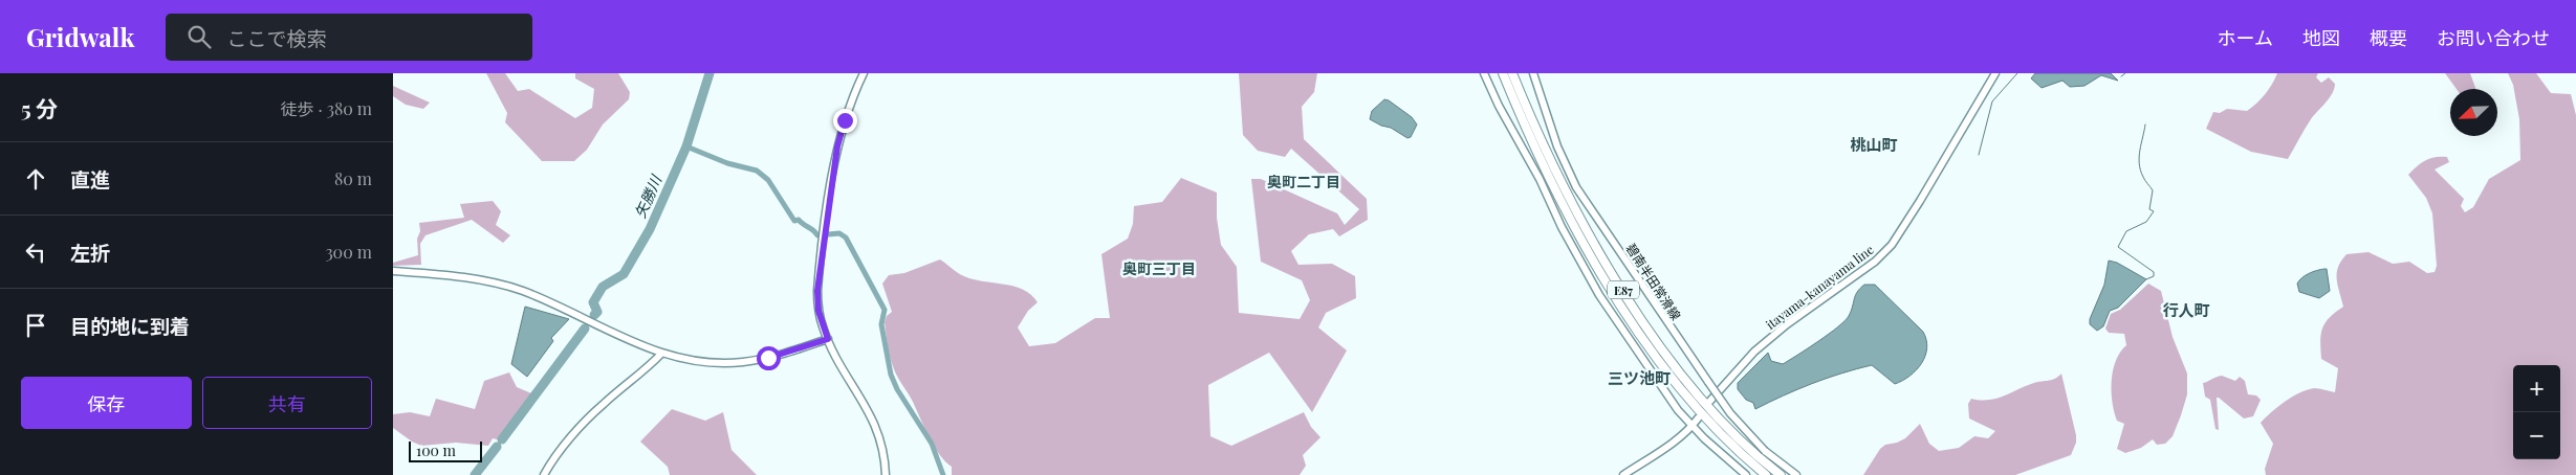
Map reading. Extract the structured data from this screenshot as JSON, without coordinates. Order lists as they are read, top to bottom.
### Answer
{
  "streets": {
    "highway": ["E87"],
    "main road": ["碧南半田常滑線", "itayama-kanayama line"]
  },
  "districts": [
    "桃山町",
    "奥町二丁目",
    "奥町三丁目",
    "行人町",
    "三ツ池町"
  ],
  "water": ["矢勝川"],
  "scale_bar": "100 m",
  "north": "bottom left",
  "page": {
    "header": "Gridwalk",
    "search": "ここで検索",
    "nav": [
      "ホーム",
      "地図",
      "概要",
      "お問い合わせ"
    ],
    "heading": ["5 分", "徒歩 · 380 m"],
    "list": [
      ["直進", "80 m"],
      ["左折", "300 m"],
      "目的地に到着"
    ],
    "buttons": ["保存", "共有"],
    "map_buttons": ["+", "−"],
    "scale": "100 m"
  }
}
